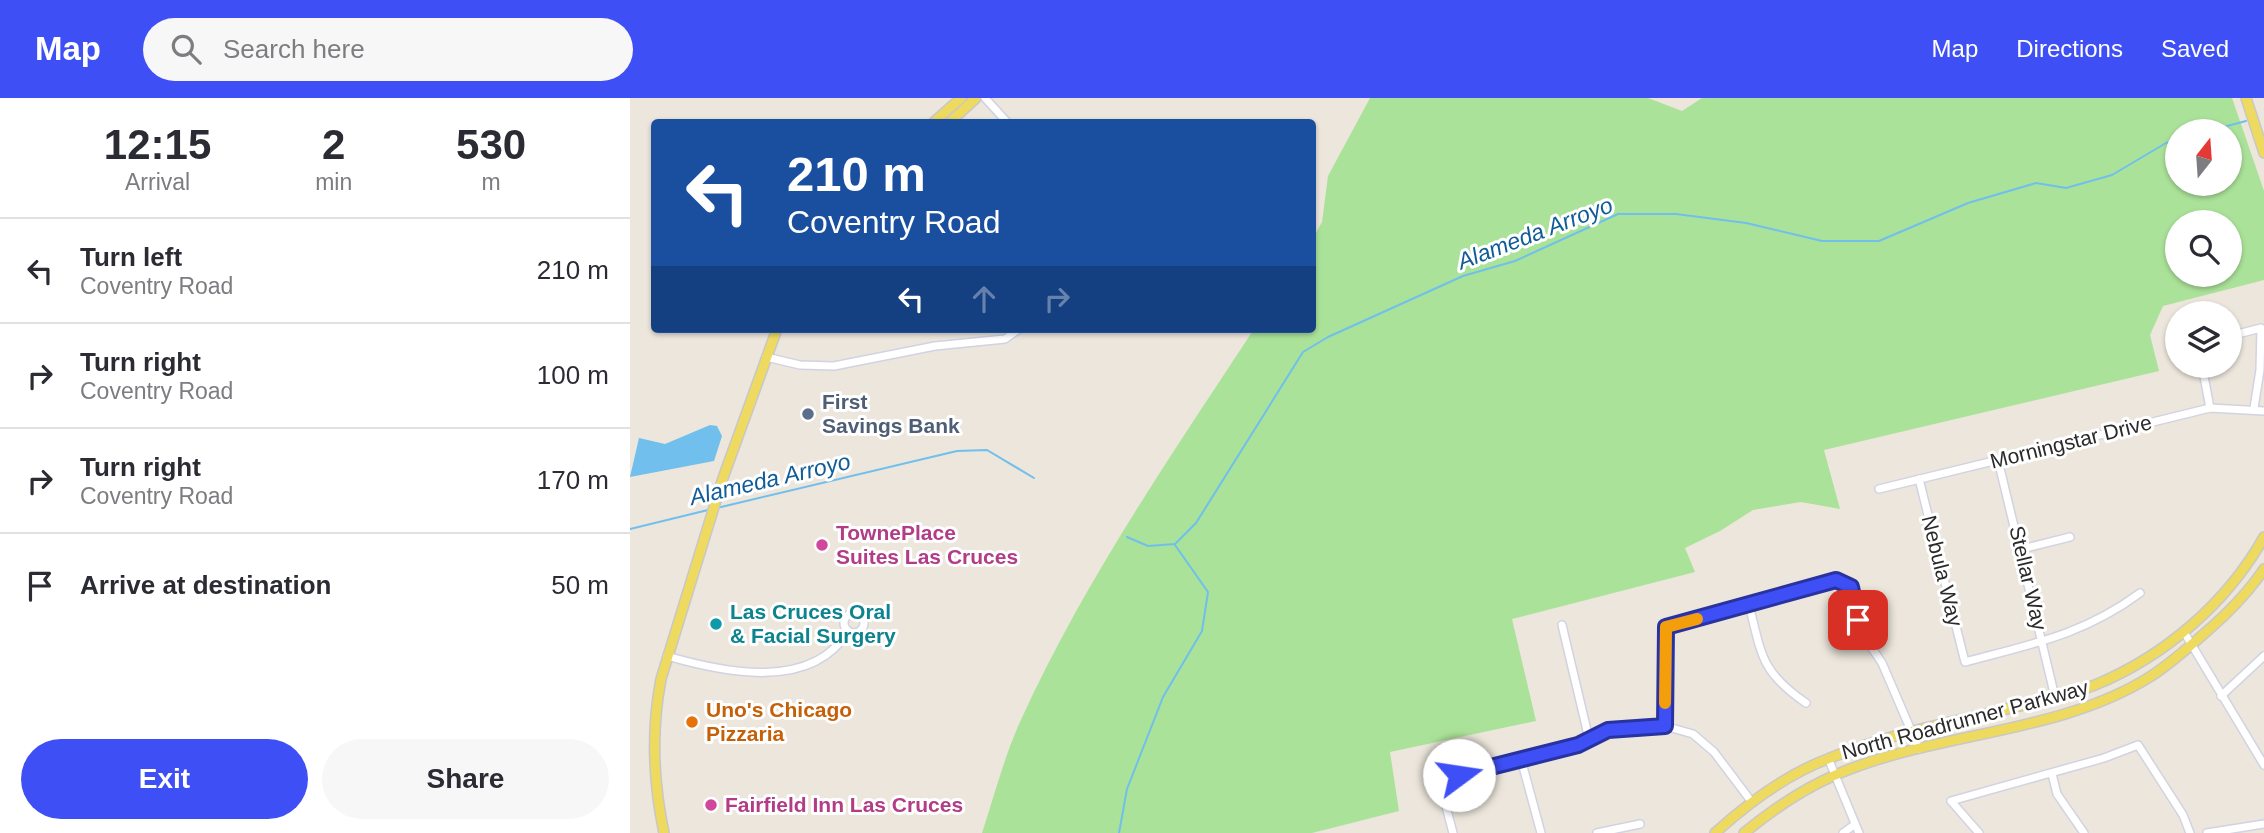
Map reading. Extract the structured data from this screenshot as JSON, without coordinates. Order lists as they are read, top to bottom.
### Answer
{
  "streets": {
    "main road": ["North Roadrunner Parkway"],
    "street": ["Morningstar Drive", "Nebula Way", "Stellar Way"]
  },
  "crossings": [
    ["Morningstar Drive", "Nebula Way"],
    ["Morningstar Drive", "Stellar Way"],
    ["Nebula Way", "Stellar Way"],
    ["Stellar Way", "North Roadrunner Parkway"]
  ],
  "water": ["Alameda Arroyo"],
  "places": [
    "First Savings Bank",
    "TownePlace Suites Las Cruces",
    "Las Cruces Oral & Facial Surgery",
    "Uno's Chicago Pizzaria",
    "Fairfield Inn Las Cruces"
  ],
  "north": "top",
  "page": {
    "header": "Map",
    "search": "Search here",
    "nav": ["Map", "Directions", "Saved"],
    "eta": [
      "12:15",
      "Arrival",
      "2",
      "min",
      "530",
      "m"
    ],
    "turn": ["210 m", "Coventry Road"],
    "list": [
      {
        "name": "Turn left",
        "note": "Coventry Road",
        "value": "210 m"
      },
      {
        "name": "Turn right",
        "note": "Coventry Road",
        "value": "100 m"
      },
      {
        "name": "Turn right",
        "note": "Coventry Road",
        "value": "170 m"
      },
      {
        "name": "Arrive at destination",
        "value": "50 m"
      }
    ],
    "buttons": ["Exit", "Share"]
  }
}
